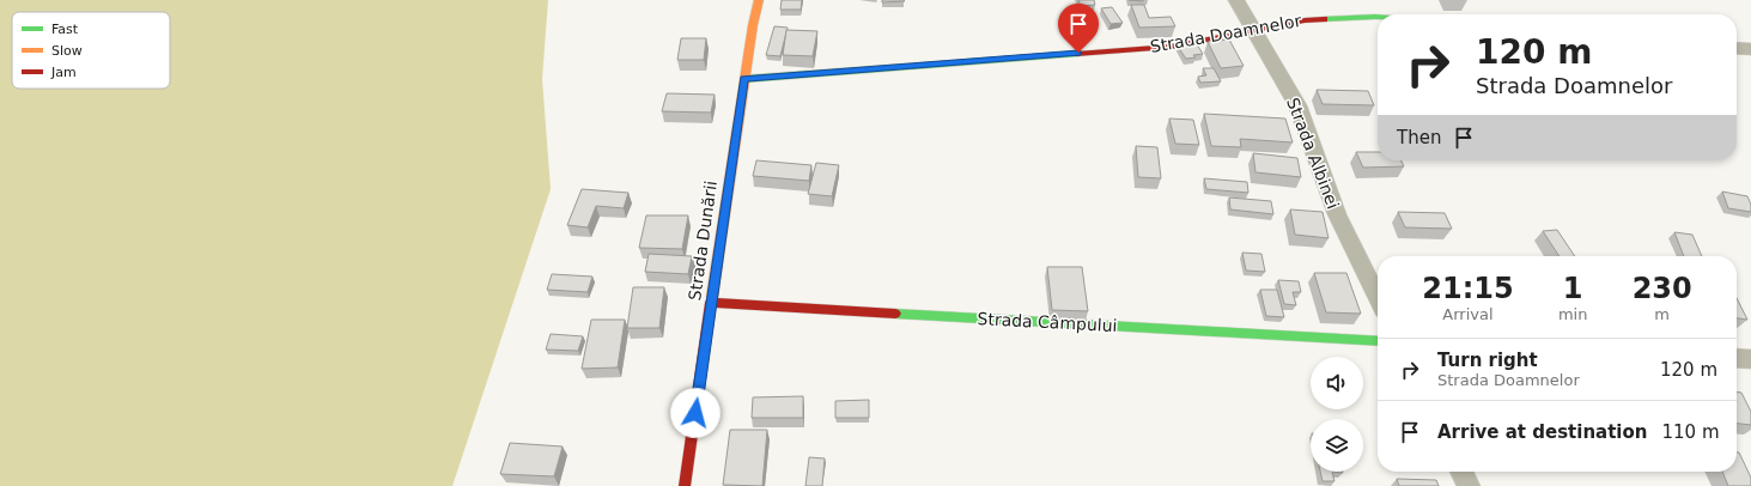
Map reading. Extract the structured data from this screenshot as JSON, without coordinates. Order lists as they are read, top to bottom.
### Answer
{
  "streets": {
    "street": [
      "Strada Doamnelor",
      "Strada Albinei",
      "Strada Dunării",
      "Strada Câmpului"
    ]
  },
  "crossings": [
    ["Strada Doamnelor", "Strada Albinei"],
    ["Strada Doamnelor", "Strada Dunării"],
    ["Strada Dunării", "Strada Câmpului"]
  ],
  "legend": ["Fast", "Slow", "Jam"],
  "page": {
    "turn": ["120 m", "Strada Doamnelor"],
    "then": "Then",
    "eta": [
      "21:15",
      "Arrival",
      "1",
      "min",
      "230",
      "m"
    ],
    "list": [
      {
        "name": "Turn right",
        "note": "Strada Doamnelor",
        "value": "120 m"
      },
      {
        "name": "Arrive at destination",
        "value": "110 m"
      }
    ]
  }
}
